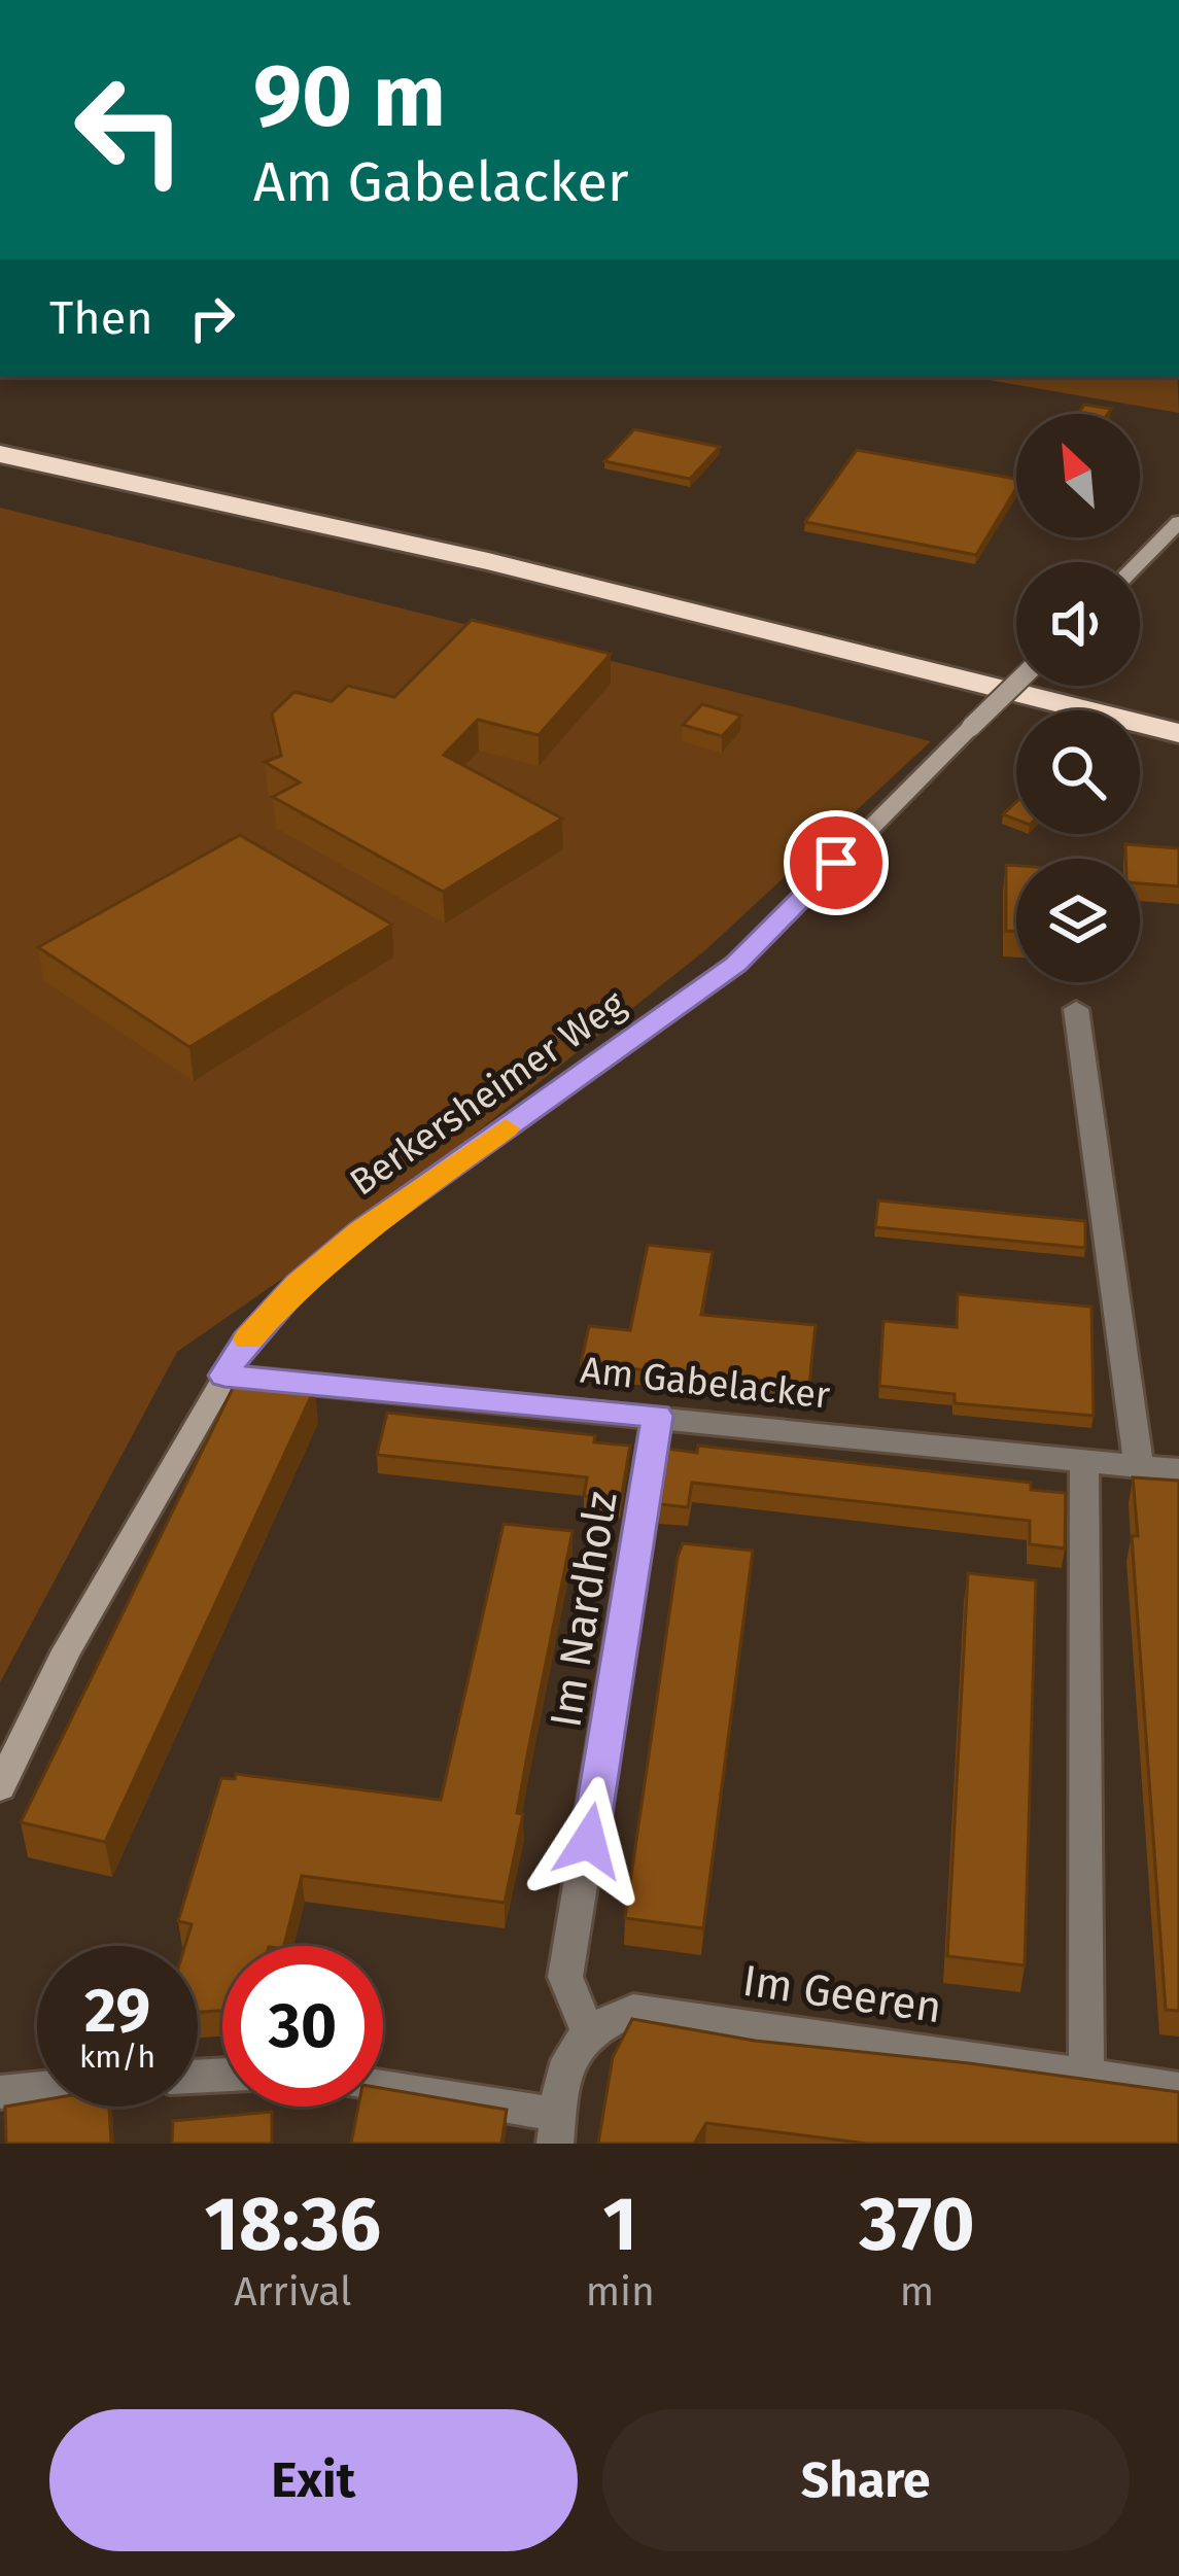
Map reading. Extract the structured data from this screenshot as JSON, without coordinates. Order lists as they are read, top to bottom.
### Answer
{
  "streets": {
    "street": [
      "Berkersheimer Weg",
      "Am Gabelacker",
      "Im Nardholz",
      "Im Geeren"
    ]
  },
  "crossings": [
    ["Berkersheimer Weg", "Am Gabelacker"],
    ["Am Gabelacker", "Im Nardholz"],
    ["Im Nardholz", "Im Geeren"]
  ],
  "north": "top left",
  "page": {
    "turn": ["90 m", "Am Gabelacker"],
    "then": "Then",
    "speed": "29 km/h",
    "limit": "30",
    "eta": [
      "18:36",
      "Arrival",
      "1",
      "min",
      "370",
      "m"
    ],
    "buttons": ["Exit", "Share"]
  }
}
